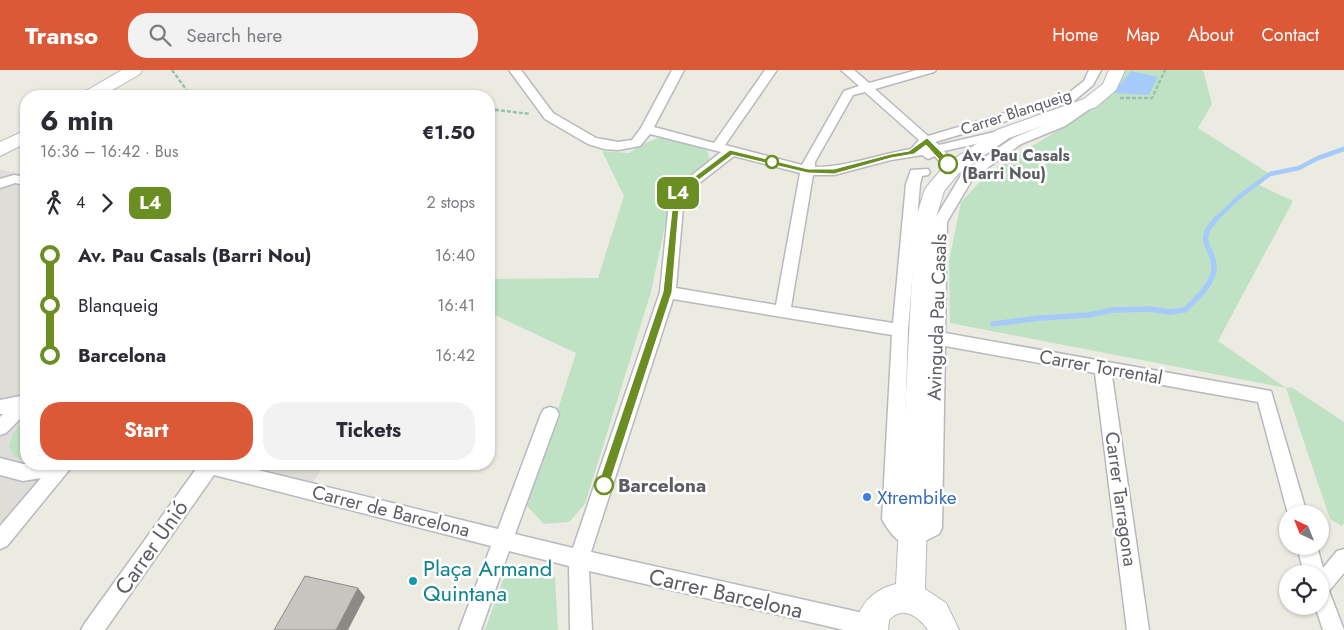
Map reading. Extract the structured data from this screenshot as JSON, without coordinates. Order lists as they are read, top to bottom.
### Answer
{
  "streets": {
    "street": [
      "Carrer Blanqueig",
      "Avinguda Pau Casals",
      "Carrer Torrental",
      "Carrer Tarragona",
      "Carrer de Barcelona",
      "Carrer Unió",
      "Carrer Barcelona"
    ]
  },
  "crossings": [
    ["Carrer Blanqueig", "Avinguda Pau Casals"],
    ["Avinguda Pau Casals", "Carrer Torrental"],
    ["Carrer Torrental", "Carrer Tarragona"],
    ["Carrer de Barcelona", "Carrer Barcelona"]
  ],
  "places": [
    "Av. Pau Casals (Barri Nou)",
    "Barcelona",
    "Xtrembike",
    "Plaça Armand Quintana"
  ],
  "lines": ["bus line L4"],
  "north": "top left",
  "page": {
    "header": "Transo",
    "search": "Search here",
    "nav": [
      "Home",
      "Map",
      "About",
      "Contact"
    ],
    "on_map": "L4",
    "heading": ["6 min", "16:36 – 16:42 · Bus", "€1.50"],
    "legs": ["4", "L4", "2 stops"],
    "list": [
      {
        "name": "Av. Pau Casals (Barri Nou)",
        "value": "16:40"
      },
      {
        "name": "Blanqueig",
        "value": "16:41"
      },
      {
        "name": "Barcelona",
        "value": "16:42"
      }
    ],
    "buttons": ["Start", "Tickets"]
  }
}
